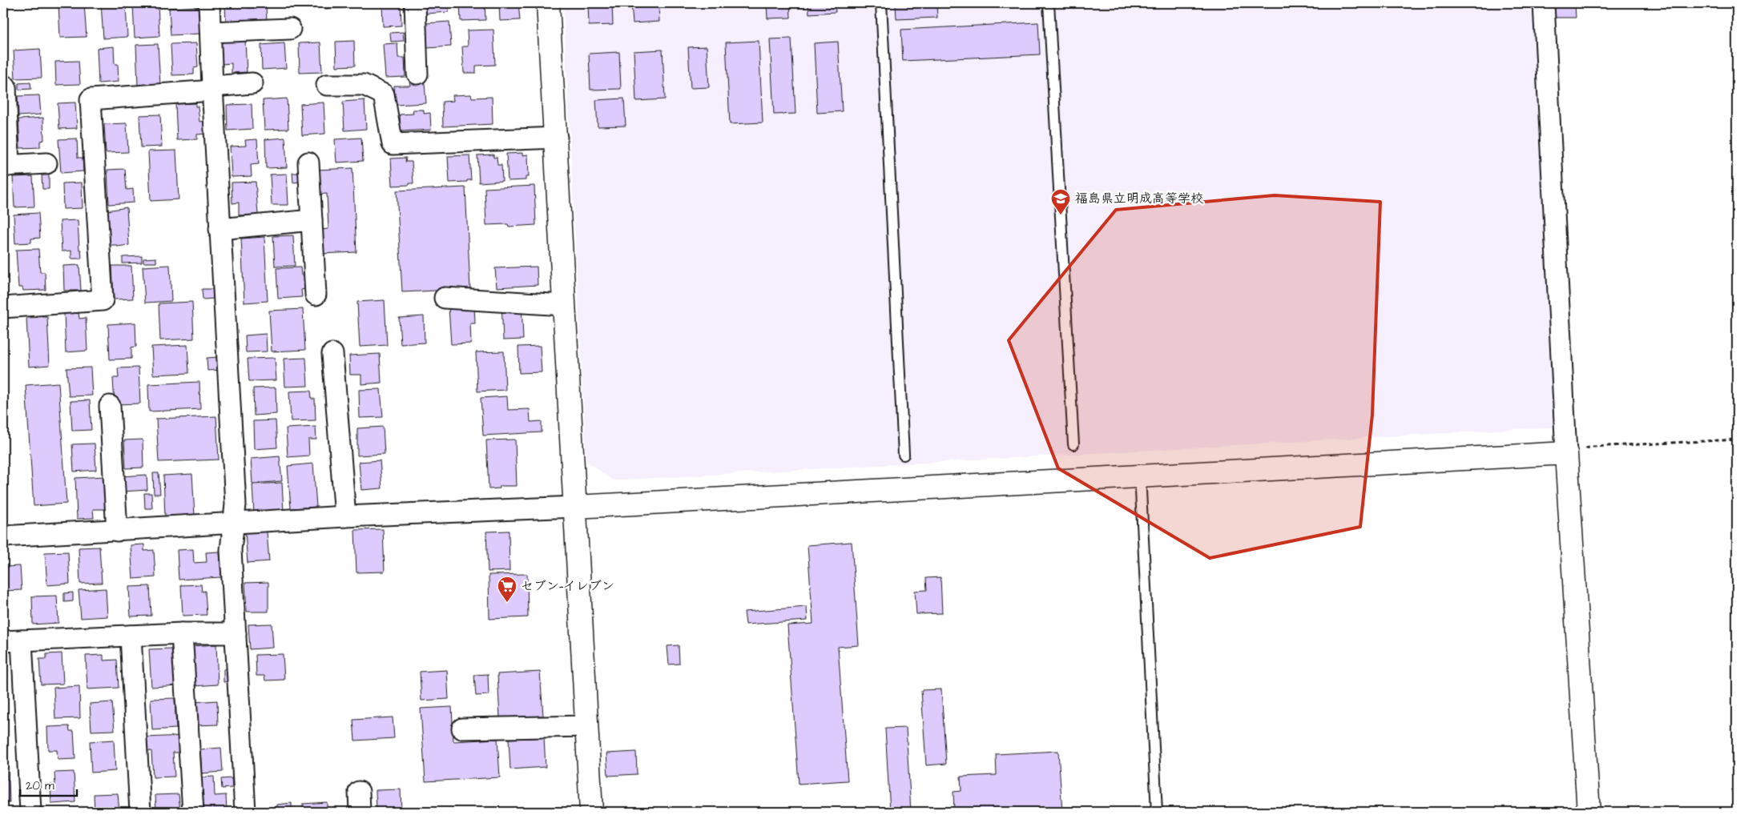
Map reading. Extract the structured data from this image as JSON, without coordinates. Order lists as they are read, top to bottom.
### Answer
{
  "places": {
    "school or university": ["福島県立明成高等学校"],
    "supermarket": ["セブン-イレブン"]
  },
  "scale_bar": "20 m"
}
